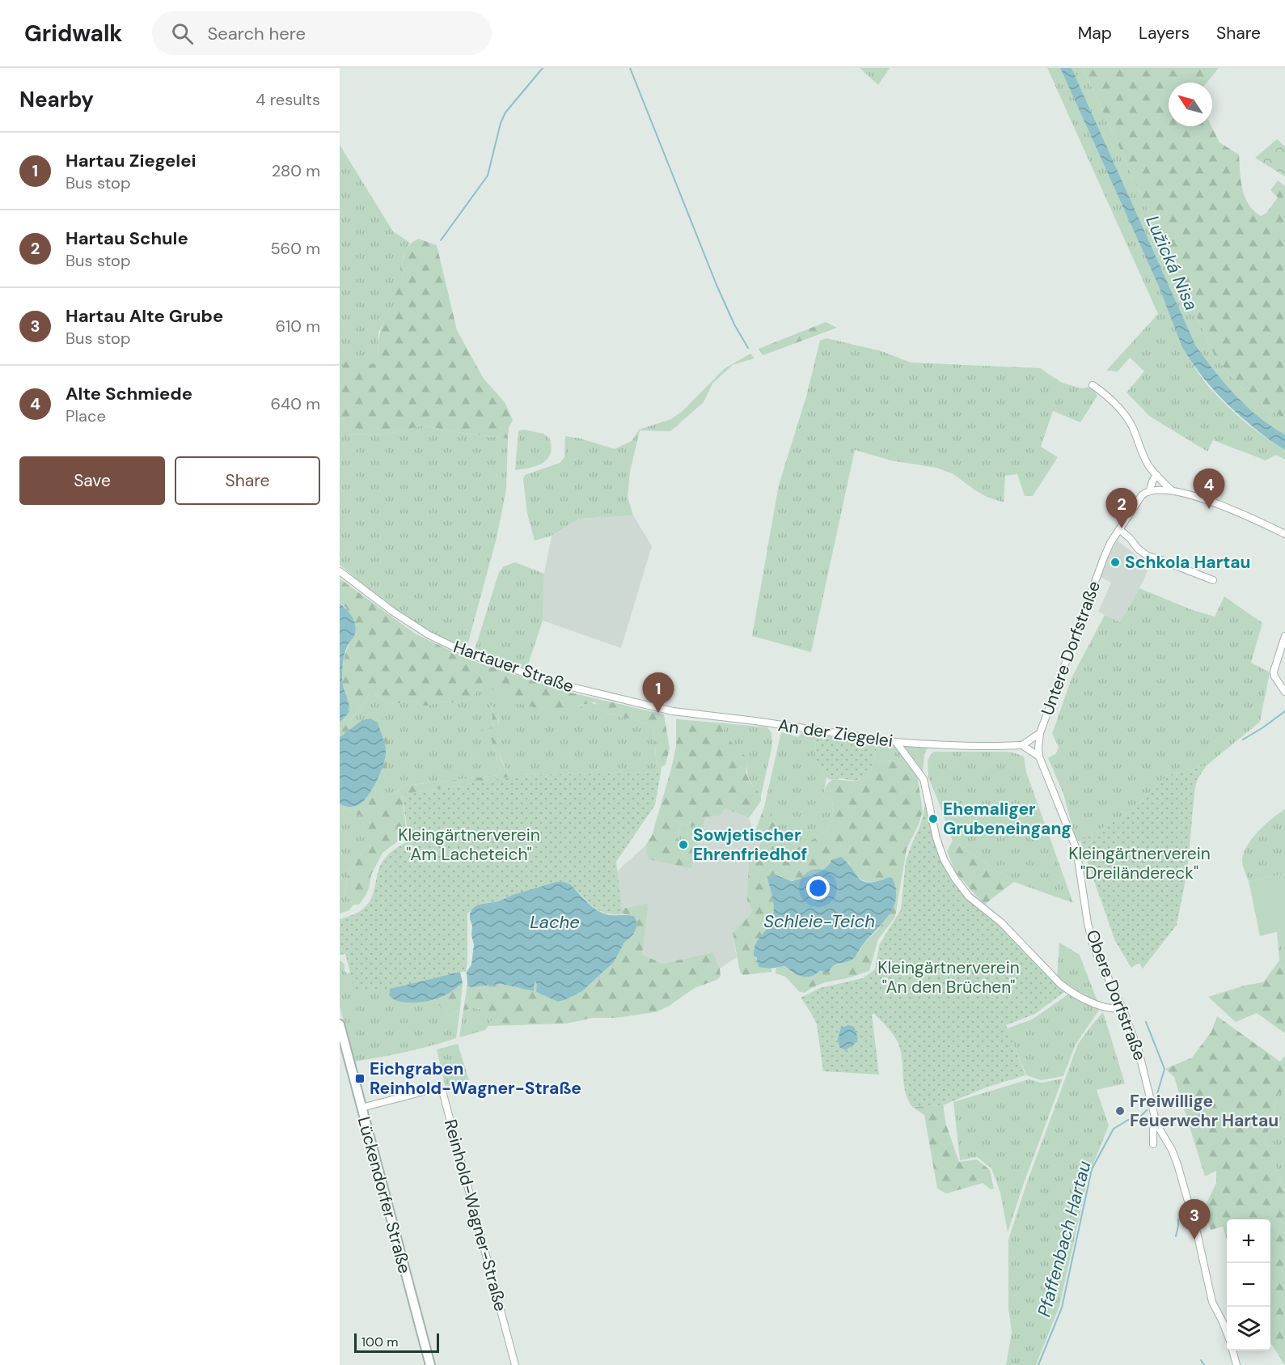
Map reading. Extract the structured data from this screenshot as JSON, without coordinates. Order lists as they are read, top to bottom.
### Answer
{
  "streets": {
    "main road": ["Lückendorfer Straße"],
    "street": [
      "Untere Dorfstraße",
      "Hartauer Straße",
      "An der Ziegelei",
      "Obere Dorfstraße",
      "Reinhold-Wagner-Straße"
    ]
  },
  "crossings": [
    ["Hartauer Straße", "An der Ziegelei"],
    ["Lückendorfer Straße", "Reinhold-Wagner-Straße"]
  ],
  "water": [
    "Lužická Nisa",
    "Schleie-Teich",
    "Lache",
    "Pfaffenbach Hartau"
  ],
  "parks": ["Kleingärtnerverein \"Am Lacheteich\"", "Kleingärtnerverein \"Dreiländereck\"", "Kleingärtnerverein \"An den Brüchen\""],
  "places": {
    "other": [
      "Schkola Hartau",
      "Ehemaliger Grubeneingang",
      "Sowjetischer Ehrenfriedhof",
      "Freiwillige Feuerwehr Hartau"
    ],
    "transit": ["Eichgraben Reinhold-Wagner-Straße"]
  },
  "scale_bar": "100 m",
  "north": "top left",
  "page": {
    "header": "Gridwalk",
    "search": "Search here",
    "nav": ["Map", "Layers", "Share"],
    "heading": ["Nearby", "4 results"],
    "list": [
      {
        "mark": "1",
        "name": "Hartau Ziegelei",
        "note": "Bus stop",
        "value": "280 m"
      },
      {
        "mark": "2",
        "name": "Hartau Schule",
        "note": "Bus stop",
        "value": "560 m"
      },
      {
        "mark": "3",
        "name": "Hartau Alte Grube",
        "note": "Bus stop",
        "value": "610 m"
      },
      {
        "mark": "4",
        "name": "Alte Schmiede",
        "note": "Place",
        "value": "640 m"
      }
    ],
    "buttons": ["Save", "Share"],
    "pins": [
      "4",
      "2",
      "1",
      "3"
    ],
    "map_buttons": ["+", "−"],
    "scale": "100 m"
  }
}
